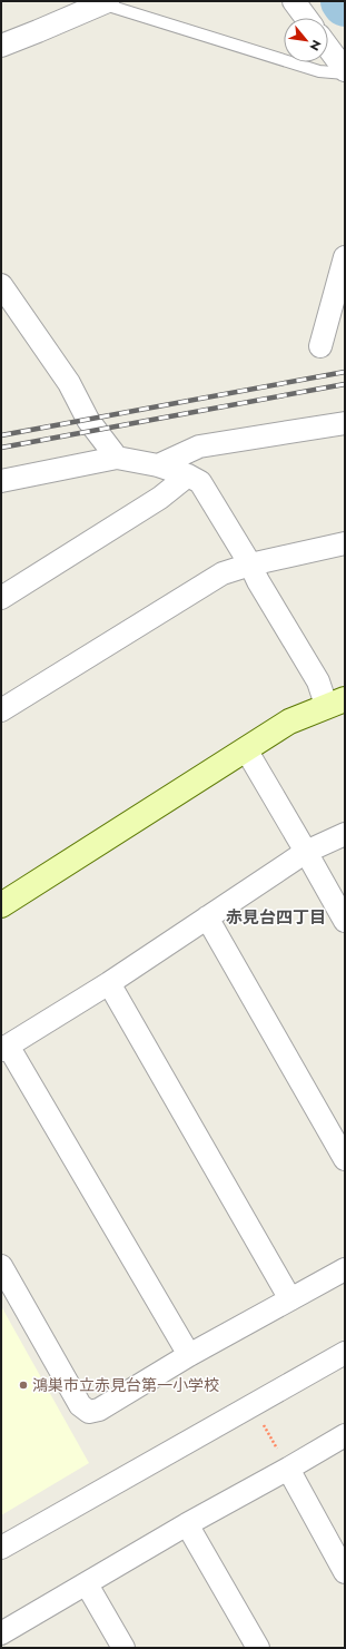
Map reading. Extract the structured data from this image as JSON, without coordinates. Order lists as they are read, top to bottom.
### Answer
{
  "districts": ["赤見台四丁目"],
  "places": ["鴻巣市立赤見台第一小学校"],
  "north": "bottom right"
}
